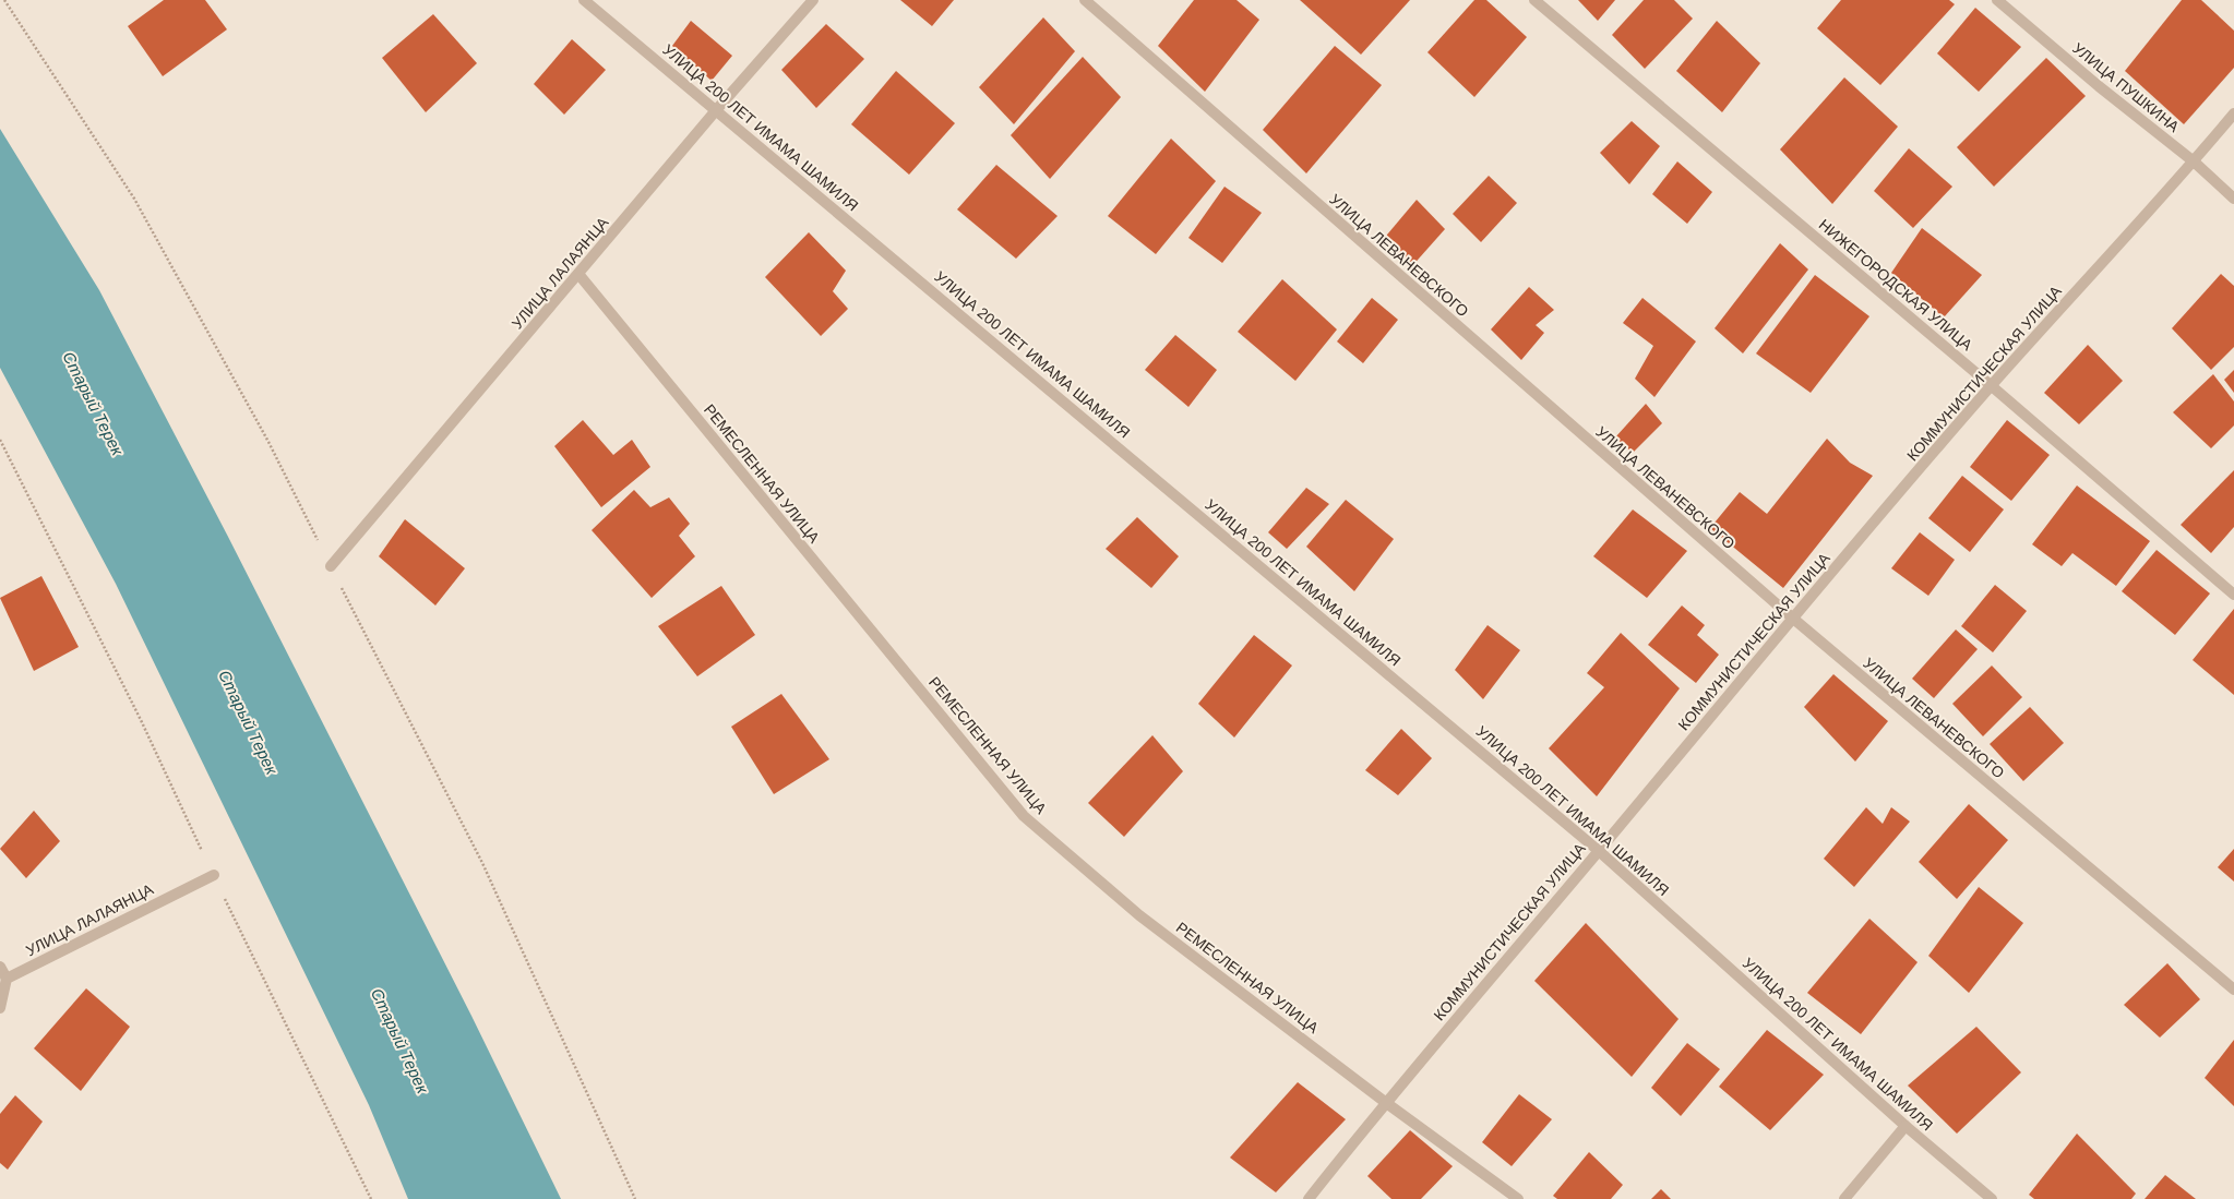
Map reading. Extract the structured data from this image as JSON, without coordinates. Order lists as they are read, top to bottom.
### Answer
{
  "streets": {
    "street": [
      "УЛИЦА ПУШКИНА",
      "УЛИЦА 200 ЛЕТ ИМАМА ШАМИЛЯ",
      "УЛИЦА ЛЕВАНЕВСКОГО",
      "УЛИЦА ЛАЛАЯНЦА",
      "НИЖЕГОРОДСКАЯ УЛИЦА",
      "КОММУНИСТИЧЕСКАЯ УЛИЦА",
      "РЕМЕСЛЕННАЯ УЛИЦА"
    ]
  },
  "crossings": [
    ["УЛИЦА ПУШКИНА", "КОММУНИСТИЧЕСКАЯ УЛИЦА"],
    ["УЛИЦА 200 ЛЕТ ИМАМА ШАМИЛЯ", "УЛИЦА ЛАЛАЯНЦА"],
    ["УЛИЦА 200 ЛЕТ ИМАМА ШАМИЛЯ", "КОММУНИСТИЧЕСКАЯ УЛИЦА"],
    ["УЛИЦА ЛЕВАНЕВСКОГО", "КОММУНИСТИЧЕСКАЯ УЛИЦА"],
    ["УЛИЦА ЛАЛАЯНЦА", "РЕМЕСЛЕННАЯ УЛИЦА"],
    ["НИЖЕГОРОДСКАЯ УЛИЦА", "КОММУНИСТИЧЕСКАЯ УЛИЦА"],
    ["КОММУНИСТИЧЕСКАЯ УЛИЦА", "РЕМЕСЛЕННАЯ УЛИЦА"]
  ],
  "water": ["Старый Терек"]
}
